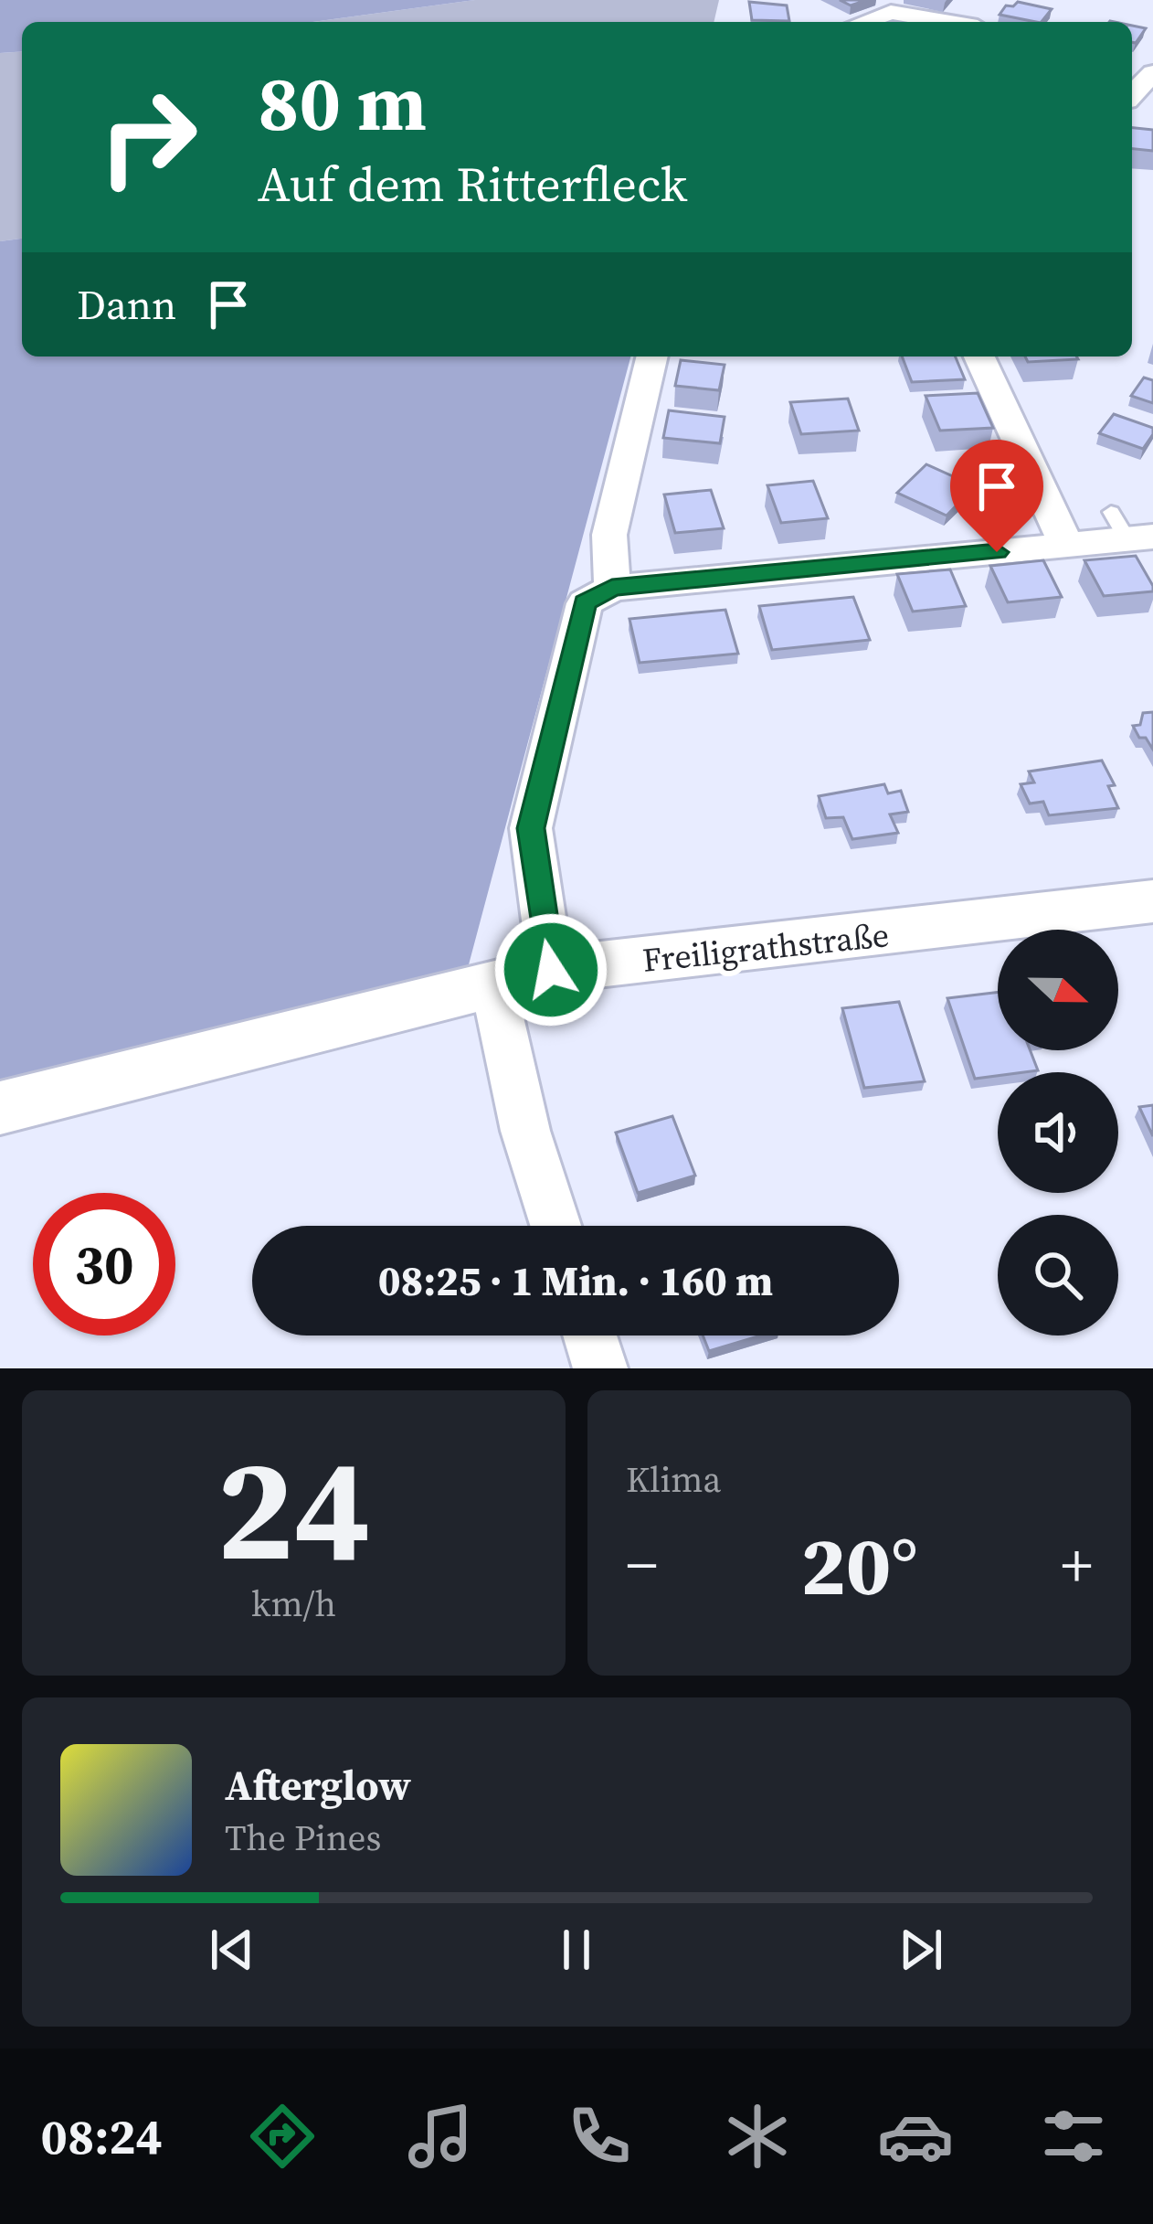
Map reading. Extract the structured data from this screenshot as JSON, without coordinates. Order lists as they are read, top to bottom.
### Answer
{
  "streets": {
    "street": ["Freiligrathstraße"]
  },
  "north": "right",
  "page": {
    "turn": ["80 m", "Auf dem Ritterfleck"],
    "then": "Dann",
    "limit": "30",
    "trip": "08:25 · 1 Min. · 160 m",
    "tile": [
      ["24", "km/h"],
      "Klima"
    ],
    "heat": ["−", "20°", "+"],
    "song": ["Afterglow", "The Pines"],
    "tabs": "08:24"
  }
}
